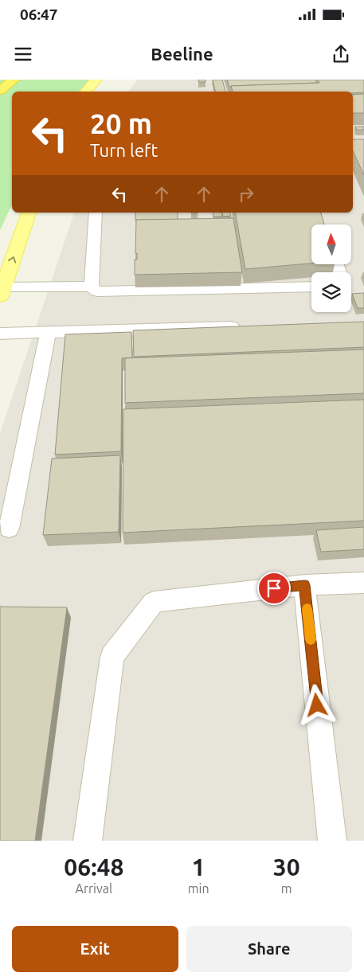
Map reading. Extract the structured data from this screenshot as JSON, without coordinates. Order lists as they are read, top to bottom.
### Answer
{
  "north": "top",
  "page": {
    "status": "06:47",
    "header": "Beeline",
    "turn": ["20 m", "Turn left"],
    "eta": [
      "06:48",
      "Arrival",
      "1",
      "min",
      "30",
      "m"
    ],
    "buttons": ["Exit", "Share"]
  }
}
